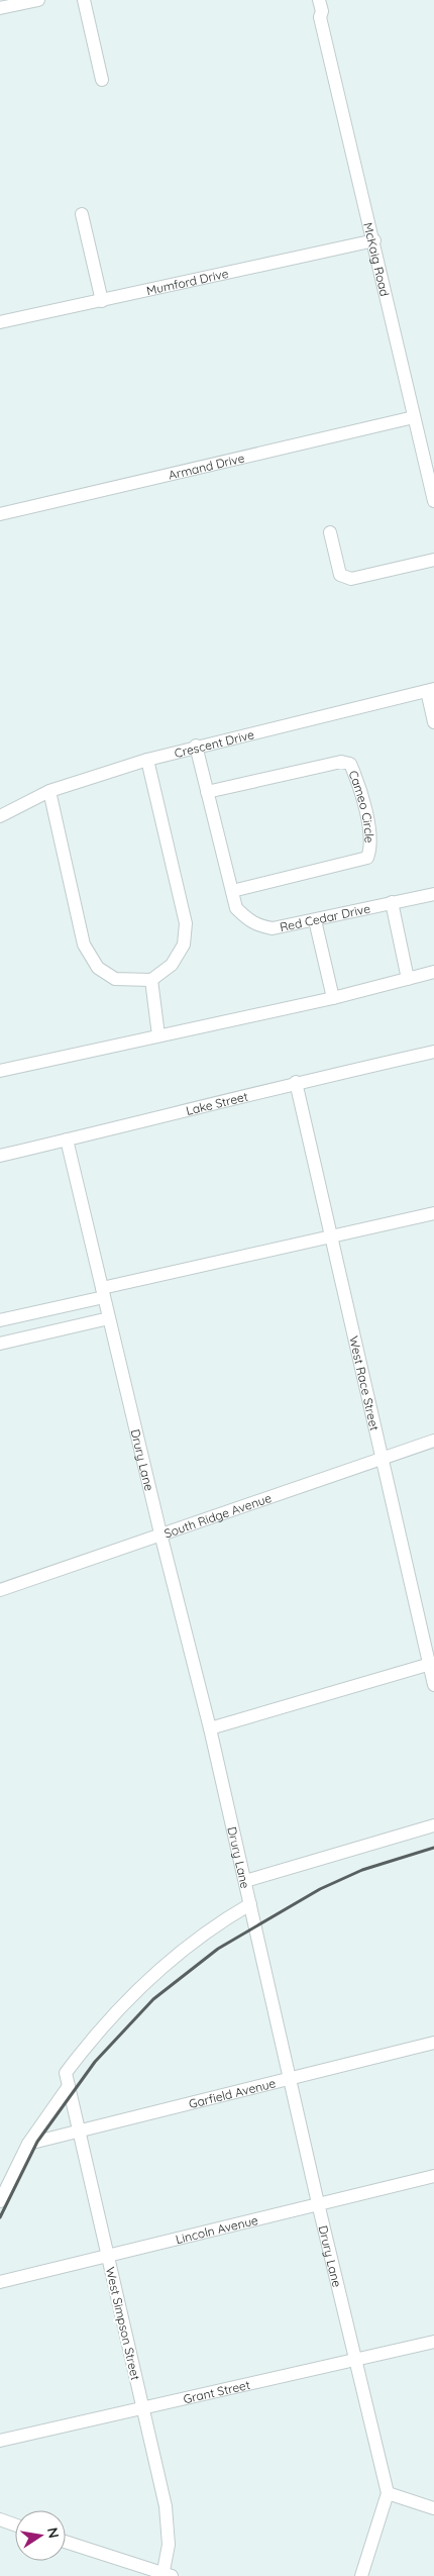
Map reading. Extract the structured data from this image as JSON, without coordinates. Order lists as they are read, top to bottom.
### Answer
{
  "streets": {
    "street": [
      "McKaig Road",
      "Mumford Drive",
      "Armand Drive",
      "Crescent Drive",
      "Cameo Circle",
      "Red Cedar Drive",
      "Lake Street",
      "West Race Street",
      "Drury Lane",
      "South Ridge Avenue",
      "Garfield Avenue",
      "Lincoln Avenue",
      "West Simpson Street",
      "Grant Street"
    ]
  },
  "crossings": [
    ["McKaig Road", "Mumford Drive"],
    ["McKaig Road", "Armand Drive"],
    ["Crescent Drive", "Red Cedar Drive"],
    ["Cameo Circle", "Red Cedar Drive"],
    ["Lake Street", "West Race Street"],
    ["Lake Street", "Drury Lane"],
    ["West Race Street", "South Ridge Avenue"],
    ["Drury Lane", "South Ridge Avenue"],
    ["Drury Lane", "Garfield Avenue"],
    ["Drury Lane", "Lincoln Avenue"],
    ["Drury Lane", "West Simpson Street"],
    ["Drury Lane", "Grant Street"],
    ["Garfield Avenue", "West Simpson Street"],
    ["Lincoln Avenue", "West Simpson Street"],
    ["West Simpson Street", "Grant Street"]
  ],
  "north": "right"
}
